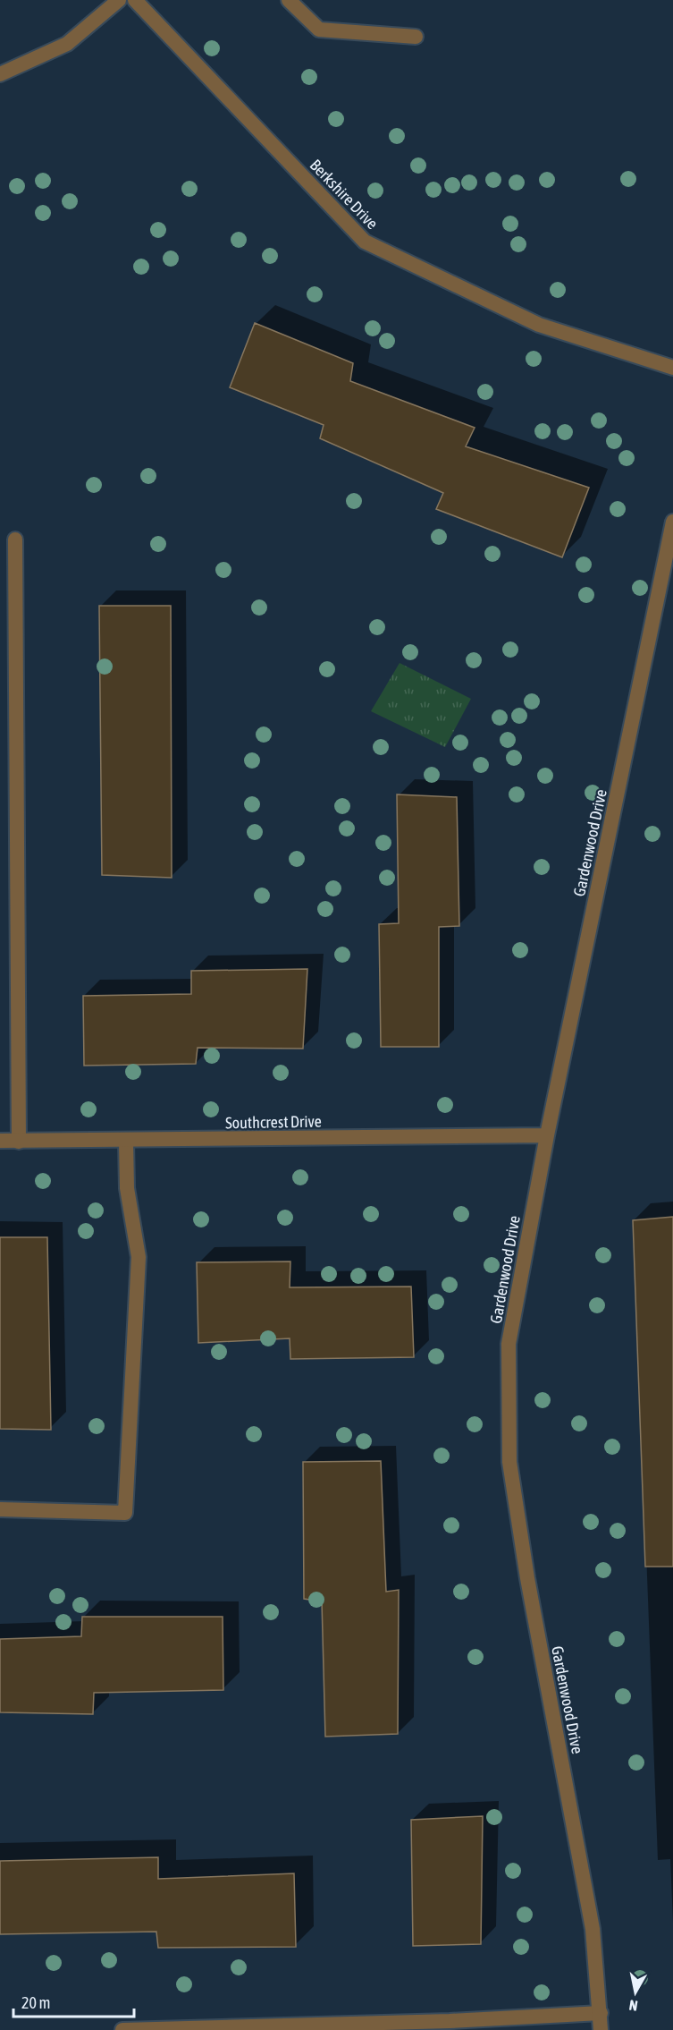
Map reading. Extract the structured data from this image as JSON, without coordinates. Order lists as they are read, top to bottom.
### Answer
{
  "streets": {
    "street": ["Berkshire Drive", "Gardenwood Drive", "Southcrest Drive"]
  },
  "crossings": [
    ["Gardenwood Drive", "Southcrest Drive"]
  ],
  "scale_bar": "20 m",
  "north": "bottom"
}
